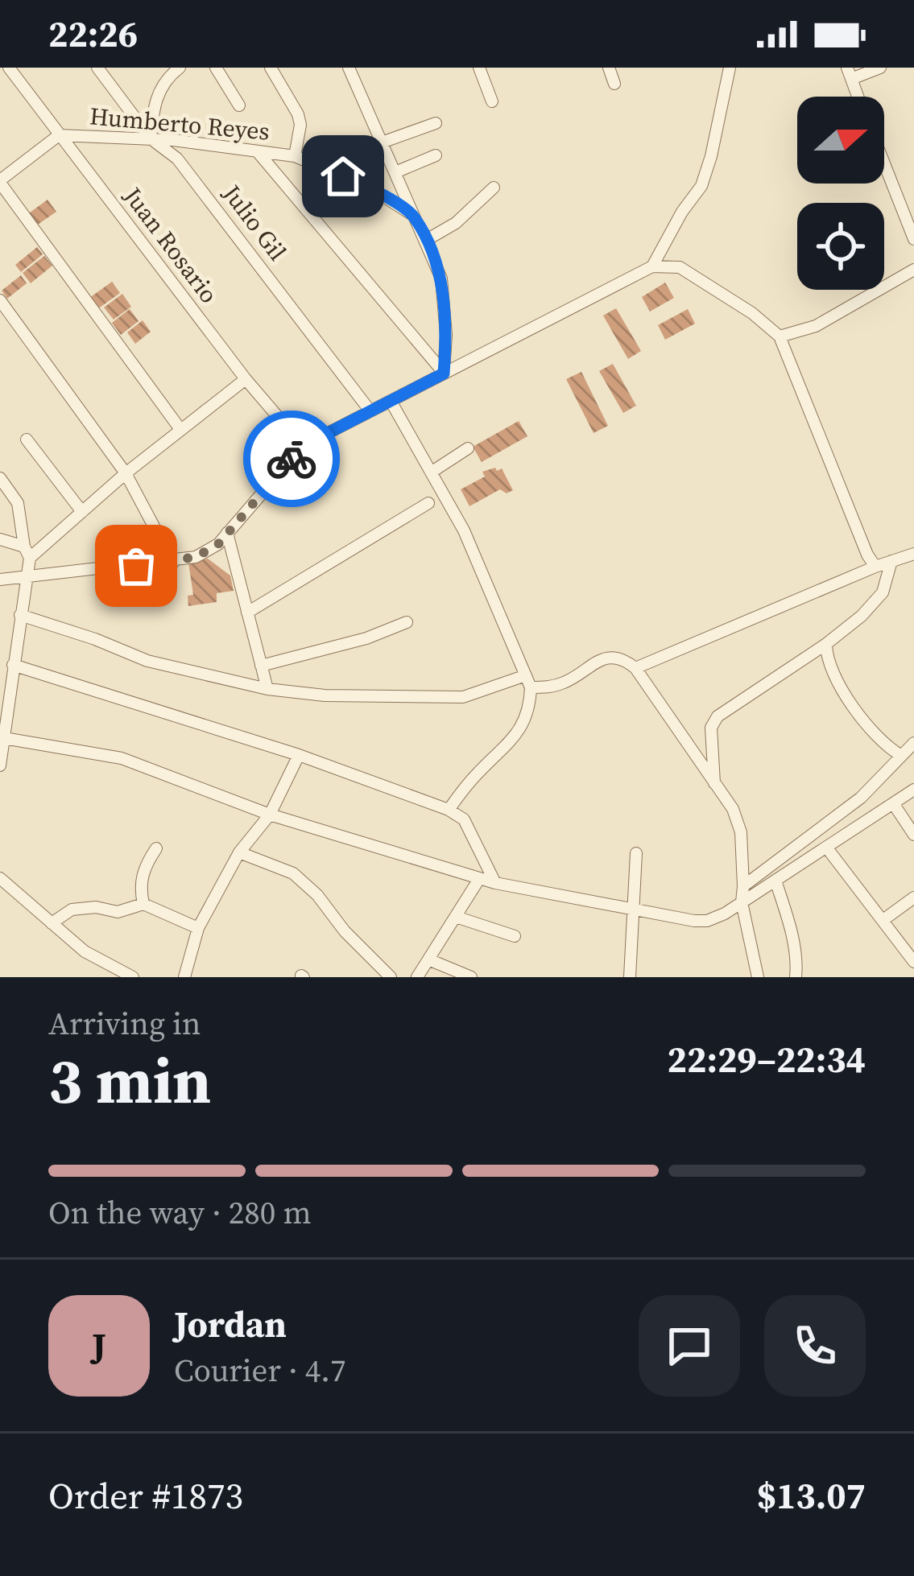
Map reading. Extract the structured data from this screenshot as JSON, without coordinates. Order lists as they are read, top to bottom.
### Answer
{
  "streets": {
    "street": ["Humberto Reyes", "Julio Gil", "Juan Rosario"]
  },
  "crossings": [
    ["Humberto Reyes", "Julio Gil"],
    ["Humberto Reyes", "Juan Rosario"]
  ],
  "north": "right",
  "page": {
    "status": "22:26",
    "heading": ["3 min", "Arriving in", "22:29–22:34"],
    "panel": [
      "Jordan",
      "Courier · 4.7",
      "Order #1873",
      "$13.07"
    ],
    "bar": "On the way · 280 m",
    "round": "J"
  }
}
